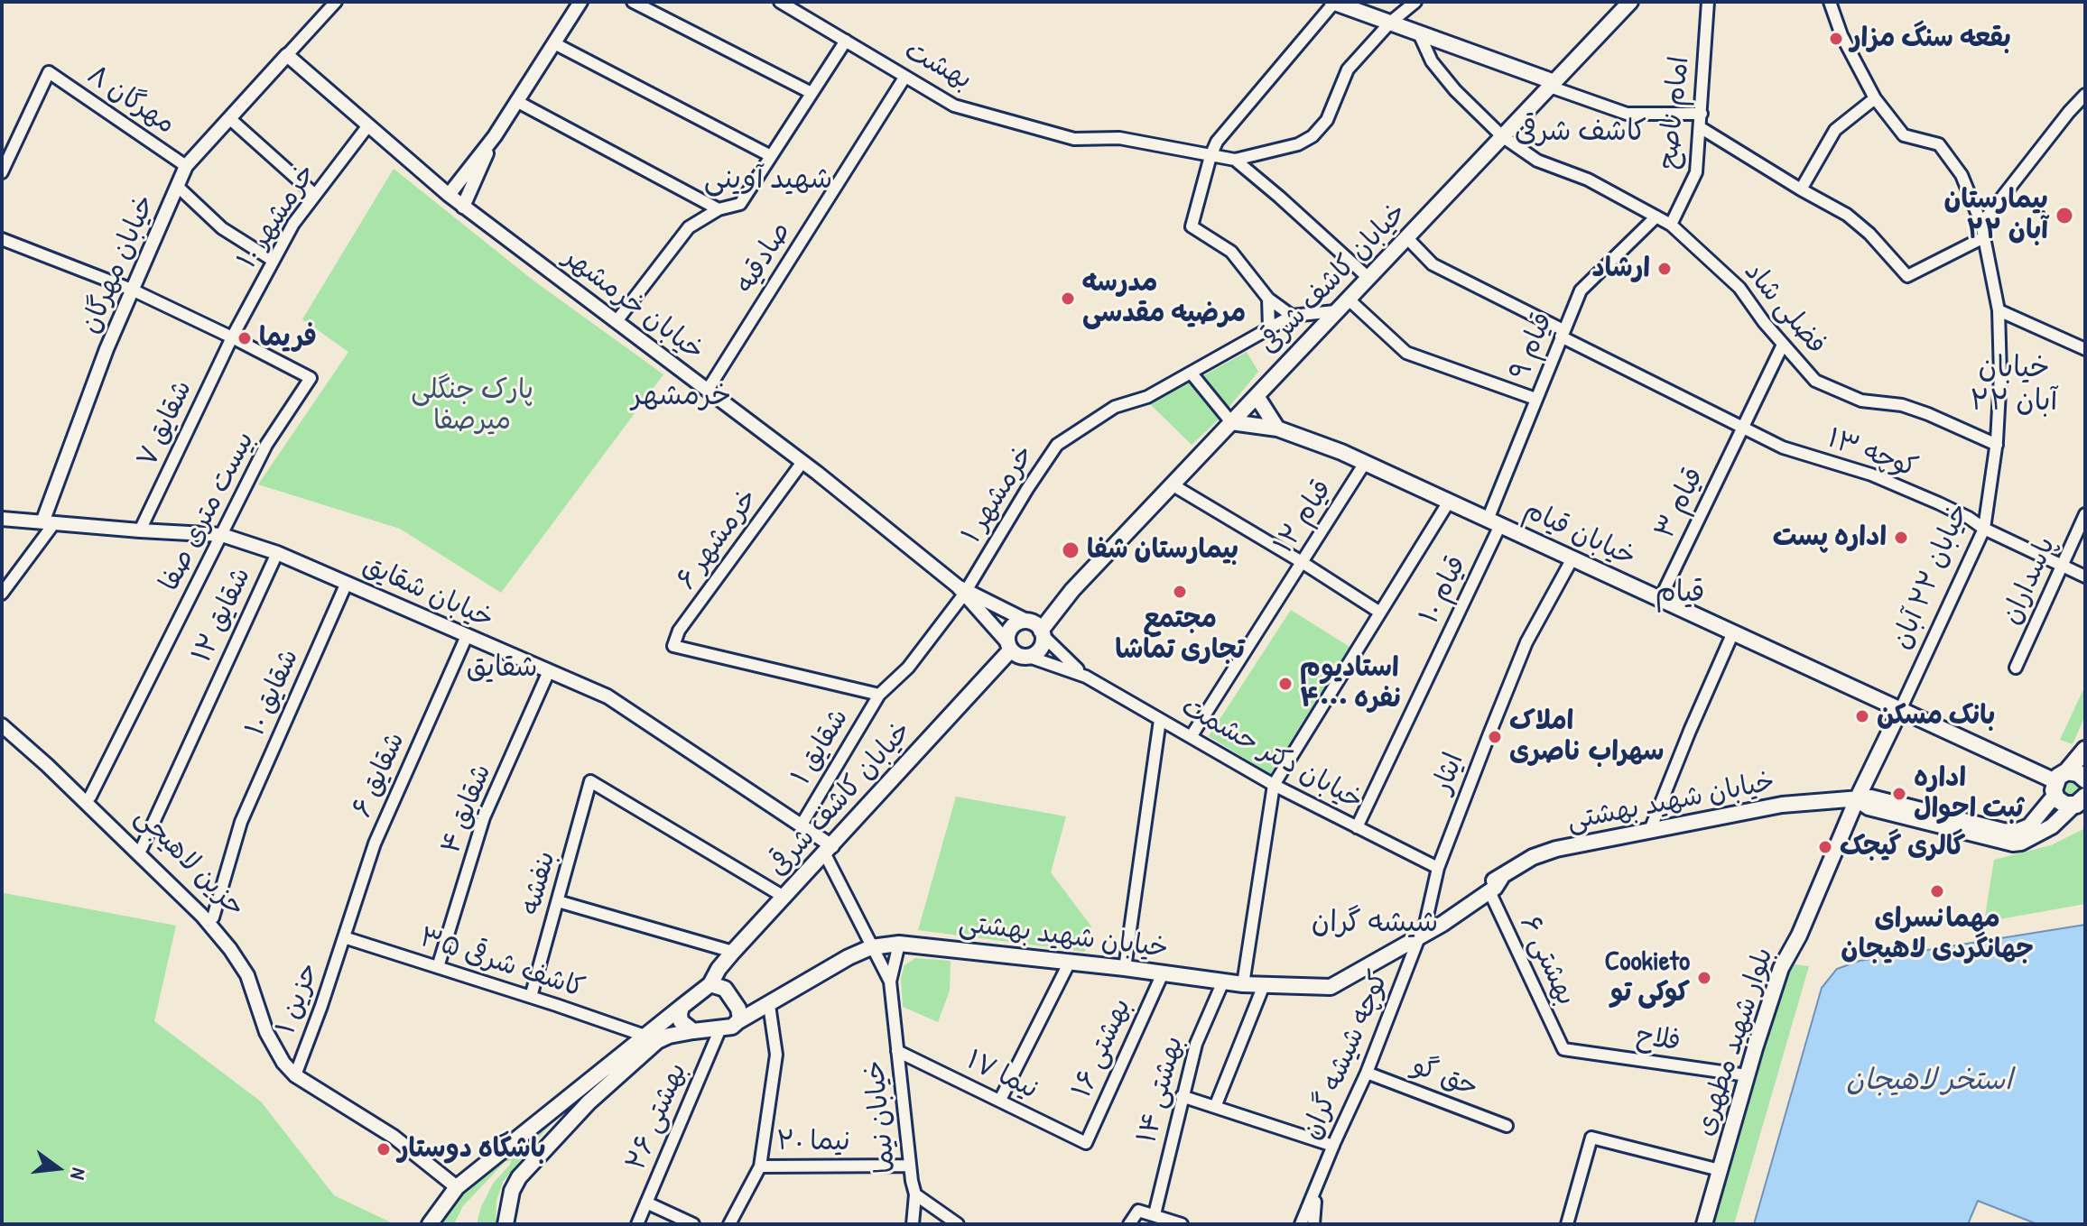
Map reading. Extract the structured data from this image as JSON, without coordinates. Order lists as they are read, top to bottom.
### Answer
{
  "streets": {
    "main road": [
      "خیابان کاشف شرقی",
      "خیابان قیام",
      "خیابان ۲۲ آبان",
      "خیابان شهید بهشتی",
      "بلوار شهید مطهری"
    ],
    "street": [
      "بهشت",
      "مهرگان ۸",
      "امام ناصح",
      "خرمشهر ۱۰",
      "صادقیه",
      "خیابان مهرگان",
      "خیابان خرمشهر",
      "فضلی شاد",
      "قیام ۹",
      "شقایق ۷",
      "کوچه ۱۳",
      "خرمشهر ۱",
      "قیام ۳",
      "بیست متری صفا",
      "قیام ۱۲",
      "خرمشهر ۶",
      "پاسداران",
      "قیام ۱۰",
      "خیابان شقایق",
      "شقایق ۱۲",
      "شقایق ۱۰",
      "شقایق ۱",
      "خیابان دکتر حشمت",
      "ایثار",
      "شقایق ۶",
      "شقایق ۴",
      "حزین لاهیجی",
      "بنفشه",
      "بهشتی ۶",
      "کاشف شرقی ۳۵",
      "حزین ۱",
      "فلاح",
      "بهشتی ۱۶",
      "کوچه شیشه گران",
      "نیما ۱۷",
      "حق گو",
      "بهشتی ۱۴",
      "بهشتی ۲۶",
      "خیابان نیما",
      "نیما ۲۰"
    ]
  },
  "crossings": [
    ["بهشت", "صادقیه"],
    ["مهرگان ۸", "خیابان مهرگان"],
    ["امام ناصح", "فضلی شاد"],
    ["خرمشهر ۱۰", "خیابان خرمشهر"],
    ["خرمشهر ۱۰", "شقایق ۷"],
    ["خرمشهر ۱۰", "بیست متری صفا"],
    ["صادقیه", "خیابان خرمشهر"],
    ["خیابان مهرگان", "خیابان خرمشهر"],
    ["خیابان مهرگان", "خیابان شقایق"],
    ["خیابان کاشف شرقی", "فضلی شاد"],
    ["خیابان کاشف شرقی", "کوچه ۱۳"],
    ["خیابان کاشف شرقی", "خیابان قیام"],
    ["خیابان کاشف شرقی", "خیابان شقایق"],
    ["خیابان کاشف شرقی", "خیابان شهید بهشتی"],
    ["خیابان کاشف شرقی", "بنفشه"],
    ["خیابان کاشف شرقی", "بهشتی ۲۶"],
    ["خیابان کاشف شرقی", "خیابان نیما"],
    ["خیابان خرمشهر", "خرمشهر ۱"],
    ["خیابان خرمشهر", "خرمشهر ۶"],
    ["فضلی شاد", "قیام ۹"],
    ["فضلی شاد", "قیام ۳"],
    ["فضلی شاد", "خیابان ۲۲ آبان"],
    ["قیام ۹", "کوچه ۱۳"],
    ["قیام ۹", "خیابان قیام"],
    ["قیام ۹", "قیام ۱۰"],
    ["شقایق ۷", "بیست متری صفا"],
    ["شقایق ۷", "خیابان شقایق"],
    ["کوچه ۱۳", "قیام ۳"],
    ["کوچه ۱۳", "خیابان ۲۲ آبان"],
    ["کوچه ۱۳", "پاسداران"],
    ["خرمشهر ۱", "خرمشهر ۶"],
    ["خرمشهر ۱", "شقایق ۱"],
    ["قیام ۳", "خیابان قیام"],
    ["بیست متری صفا", "خیابان شقایق"],
    ["بیست متری صفا", "حزین لاهیجی"],
    ["قیام ۱۲", "خیابان قیام"],
    ["قیام ۱۲", "خیابان دکتر حشمت"],
    ["خیابان قیام", "خیابان ۲۲ آبان"],
    ["خیابان قیام", "قیام ۱۰"],
    ["خیابان قیام", "ایثار"],
    ["خیابان قیام", "خیابان شهید بهشتی"],
    ["خرمشهر ۶", "شقایق ۱"],
    ["خیابان ۲۲ آبان", "خیابان شهید بهشتی"],
    ["خیابان ۲۲ آبان", "بلوار شهید مطهری"],
    ["قیام ۱۰", "خیابان دکتر حشمت"],
    ["خیابان شقایق", "شقایق ۱۲"],
    ["خیابان شقایق", "شقایق ۱۰"],
    ["خیابان شقایق", "شقایق ۱"],
    ["خیابان شقایق", "شقایق ۶"],
    ["خیابان شقایق", "شقایق ۴"],
    ["خیابان شقایق", "خیابان نیما"],
    ["شقایق ۱۲", "حزین لاهیجی"],
    ["شقایق ۱۰", "حزین لاهیجی"],
    ["خیابان دکتر حشمت", "ایثار"],
    ["ایثار", "خیابان شهید بهشتی"],
    ["ایثار", "کوچه شیشه گران"],
    ["شقایق ۶", "کاشف شرقی ۳۵"],
    ["شقایق ۶", "حزین ۱"],
    ["خیابان شهید بهشتی", "بهشتی ۶"],
    ["خیابان شهید بهشتی", "بلوار شهید مطهری"],
    ["خیابان شهید بهشتی", "بهشتی ۱۶"],
    ["خیابان شهید بهشتی", "کوچه شیشه گران"],
    ["خیابان شهید بهشتی", "بهشتی ۱۴"],
    ["خیابان شهید بهشتی", "بهشتی ۲۶"],
    ["خیابان شهید بهشتی", "خیابان نیما"],
    ["شقایق ۴", "کاشف شرقی ۳۵"],
    ["حزین لاهیجی", "حزین ۱"],
    ["بنفشه", "کاشف شرقی ۳۵"],
    ["بهشتی ۶", "فلاح"],
    ["کاشف شرقی ۳۵", "حزین ۱"],
    ["فلاح", "بلوار شهید مطهری"],
    ["بهشتی ۱۶", "نیما ۱۷"],
    ["کوچه شیشه گران", "حق گو"],
    ["نیما ۱۷", "خیابان نیما"],
    ["خیابان نیما", "نیما ۲۰"]
  ],
  "districts": [
    "کاشف شرقی",
    "شهید آوینی",
    "خیابان ۲۲ آبان",
    "خرمشهر",
    "قیام",
    "شقایق",
    "شیشه گران"
  ],
  "water": ["استخر لاهیجان"],
  "parks": ["پارک جنگلی میرصفا"],
  "places": [
    "بقعه سنگ مزار",
    "بیمارستان ۲۲ آبان",
    "ارشاد",
    "مدرسه مرضیه مقدسی",
    "فریما",
    "اداره پست",
    "بیمارستان شفا",
    "مجتمع تجاری تماشا",
    "استادیوم ۴۰۰۰ نفره",
    "بانک مسکن",
    "املاک سهراب ناصری",
    "اداره ثبت احوال",
    "گالری گیجک",
    "مهمانسرای جهانگردی لاهیجان",
    "Cookieto کوکی تو",
    "باشگاه دوستار"
  ],
  "north": "right"
}
